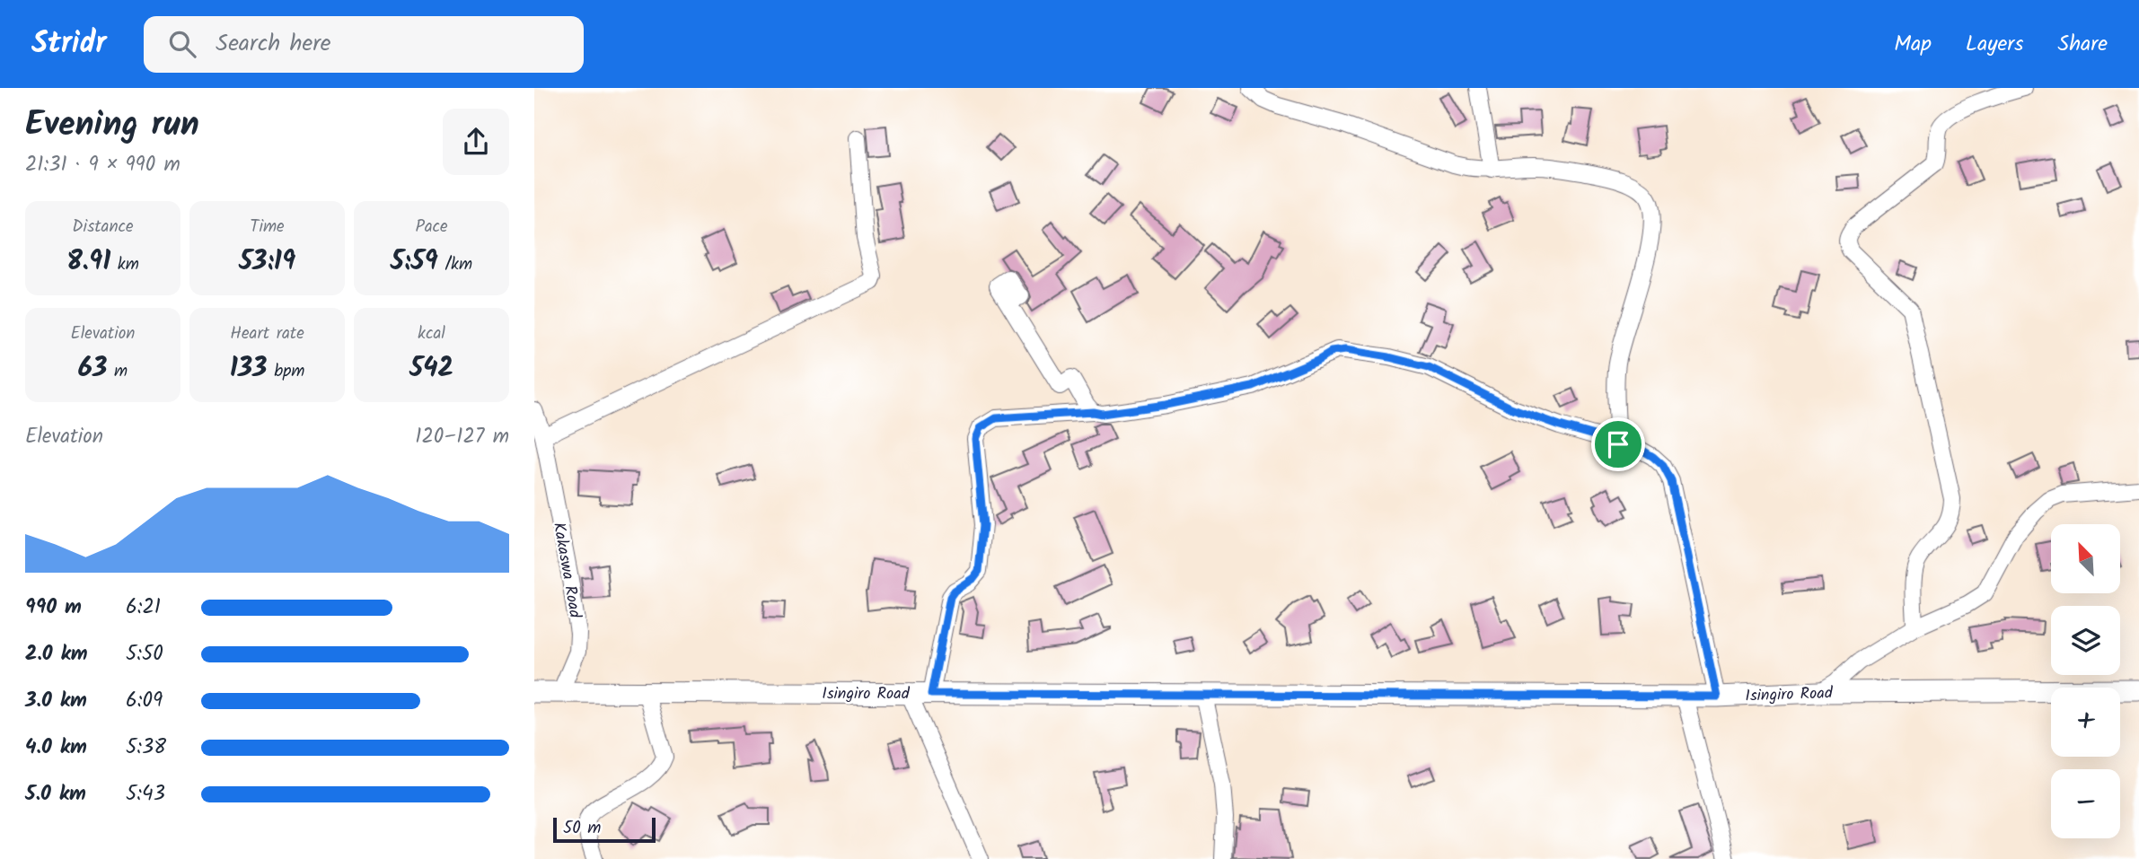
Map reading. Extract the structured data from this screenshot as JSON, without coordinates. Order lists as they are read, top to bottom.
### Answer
{
  "streets": {
    "main road": ["Isingiro Road"],
    "street": ["Kakaswa Road"]
  },
  "crossings": [
    ["Kakaswa Road", "Isingiro Road"]
  ],
  "scale_bar": "50 m",
  "north": "top left",
  "page": {
    "header": "Stridr",
    "search": "Search here",
    "nav": ["Map", "Layers", "Share"],
    "heading": ["Evening run", "21:31 · 9 × 990 m"],
    "stats": [
      ["Distance", "8.91 km"],
      ["Time", "53:19"],
      ["Pace", "5:59 /km"],
      ["Elevation", "63 m"],
      ["Heart rate", "133 bpm"],
      ["kcal", "542"]
    ],
    "chart": ["Elevation", "120–127 m"],
    "map_buttons": ["+", "−"],
    "list": [
      {
        "name": "990 m",
        "note": "6:21"
      },
      {
        "name": "2.0 km",
        "note": "5:50"
      },
      {
        "name": "3.0 km",
        "note": "6:09"
      },
      {
        "name": "4.0 km",
        "note": "5:38"
      },
      {
        "name": "5.0 km",
        "note": "5:43"
      }
    ],
    "scale": "50 m"
  }
}
